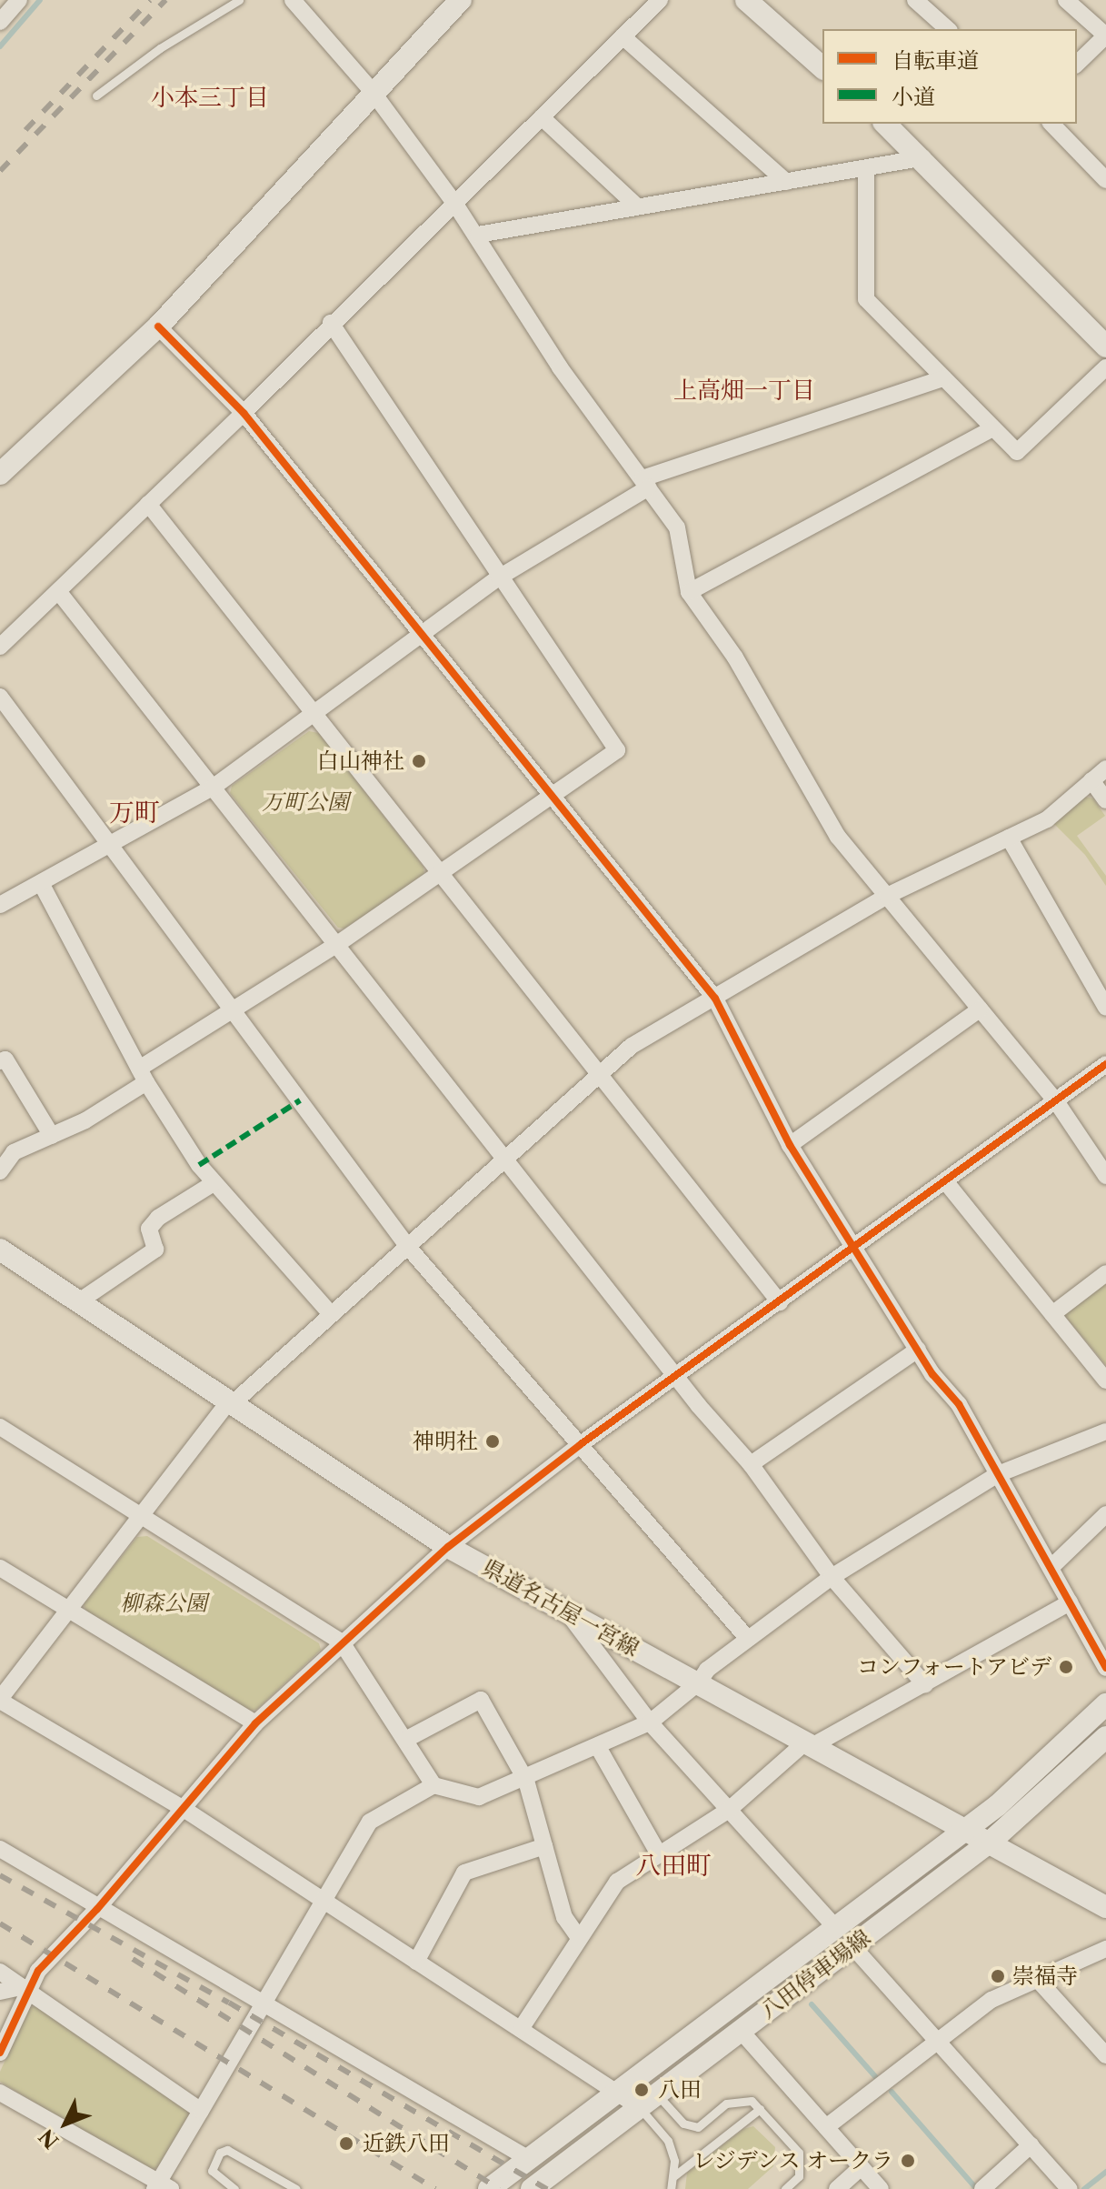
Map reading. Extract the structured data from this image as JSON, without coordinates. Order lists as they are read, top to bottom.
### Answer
{
  "streets": {
    "main road": ["県道名古屋一宮線", "八田停車場線"]
  },
  "crossings": [
    ["県道名古屋一宮線", "八田停車場線"]
  ],
  "districts": [
    "小本三丁目",
    "上高畑一丁目",
    "万町",
    "八田町"
  ],
  "parks": ["万町公園", "柳森公園"],
  "places": [
    "白山神社",
    "神明社",
    "コンフォートアビデ",
    "崇福寺",
    "八田",
    "近鉄八田",
    "レジデンス オークラ"
  ],
  "legend": ["自転車道", "小道"],
  "north": "bottom left"
}
